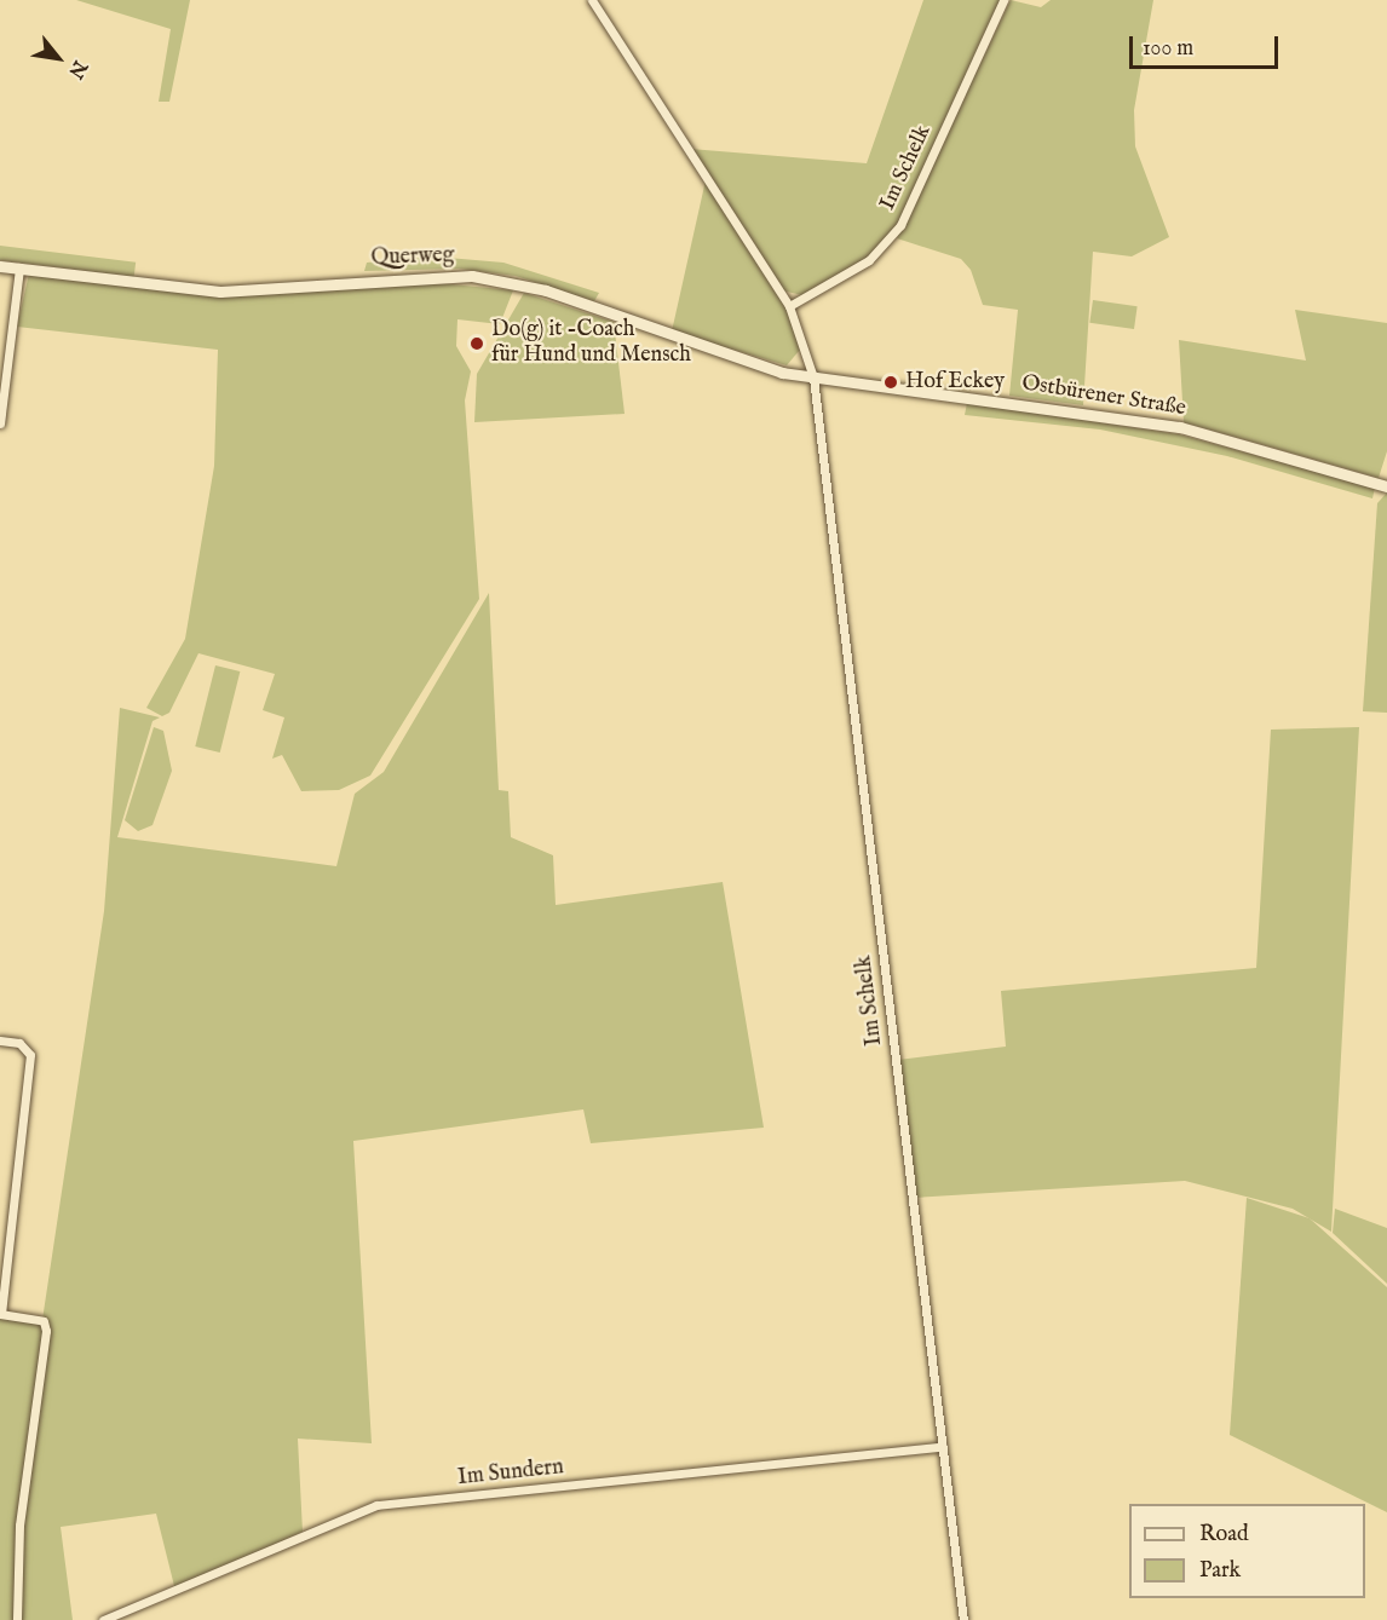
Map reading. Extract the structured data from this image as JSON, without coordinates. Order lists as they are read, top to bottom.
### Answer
{
  "streets": {
    "street": [
      "Im Schelk",
      "Querweg",
      "Ostbürener Straße",
      "Im Sundern"
    ]
  },
  "crossings": [
    ["Im Schelk", "Querweg"],
    ["Im Schelk", "Ostbürener Straße"],
    ["Im Schelk", "Im Sundern"],
    ["Querweg", "Ostbürener Straße"]
  ],
  "places": ["Do(g) it -Coach für Hund und Mensch", "Hof Eckey"],
  "legend": ["Road", "Park"],
  "scale_bar": "100 m",
  "north": "bottom right"
}
